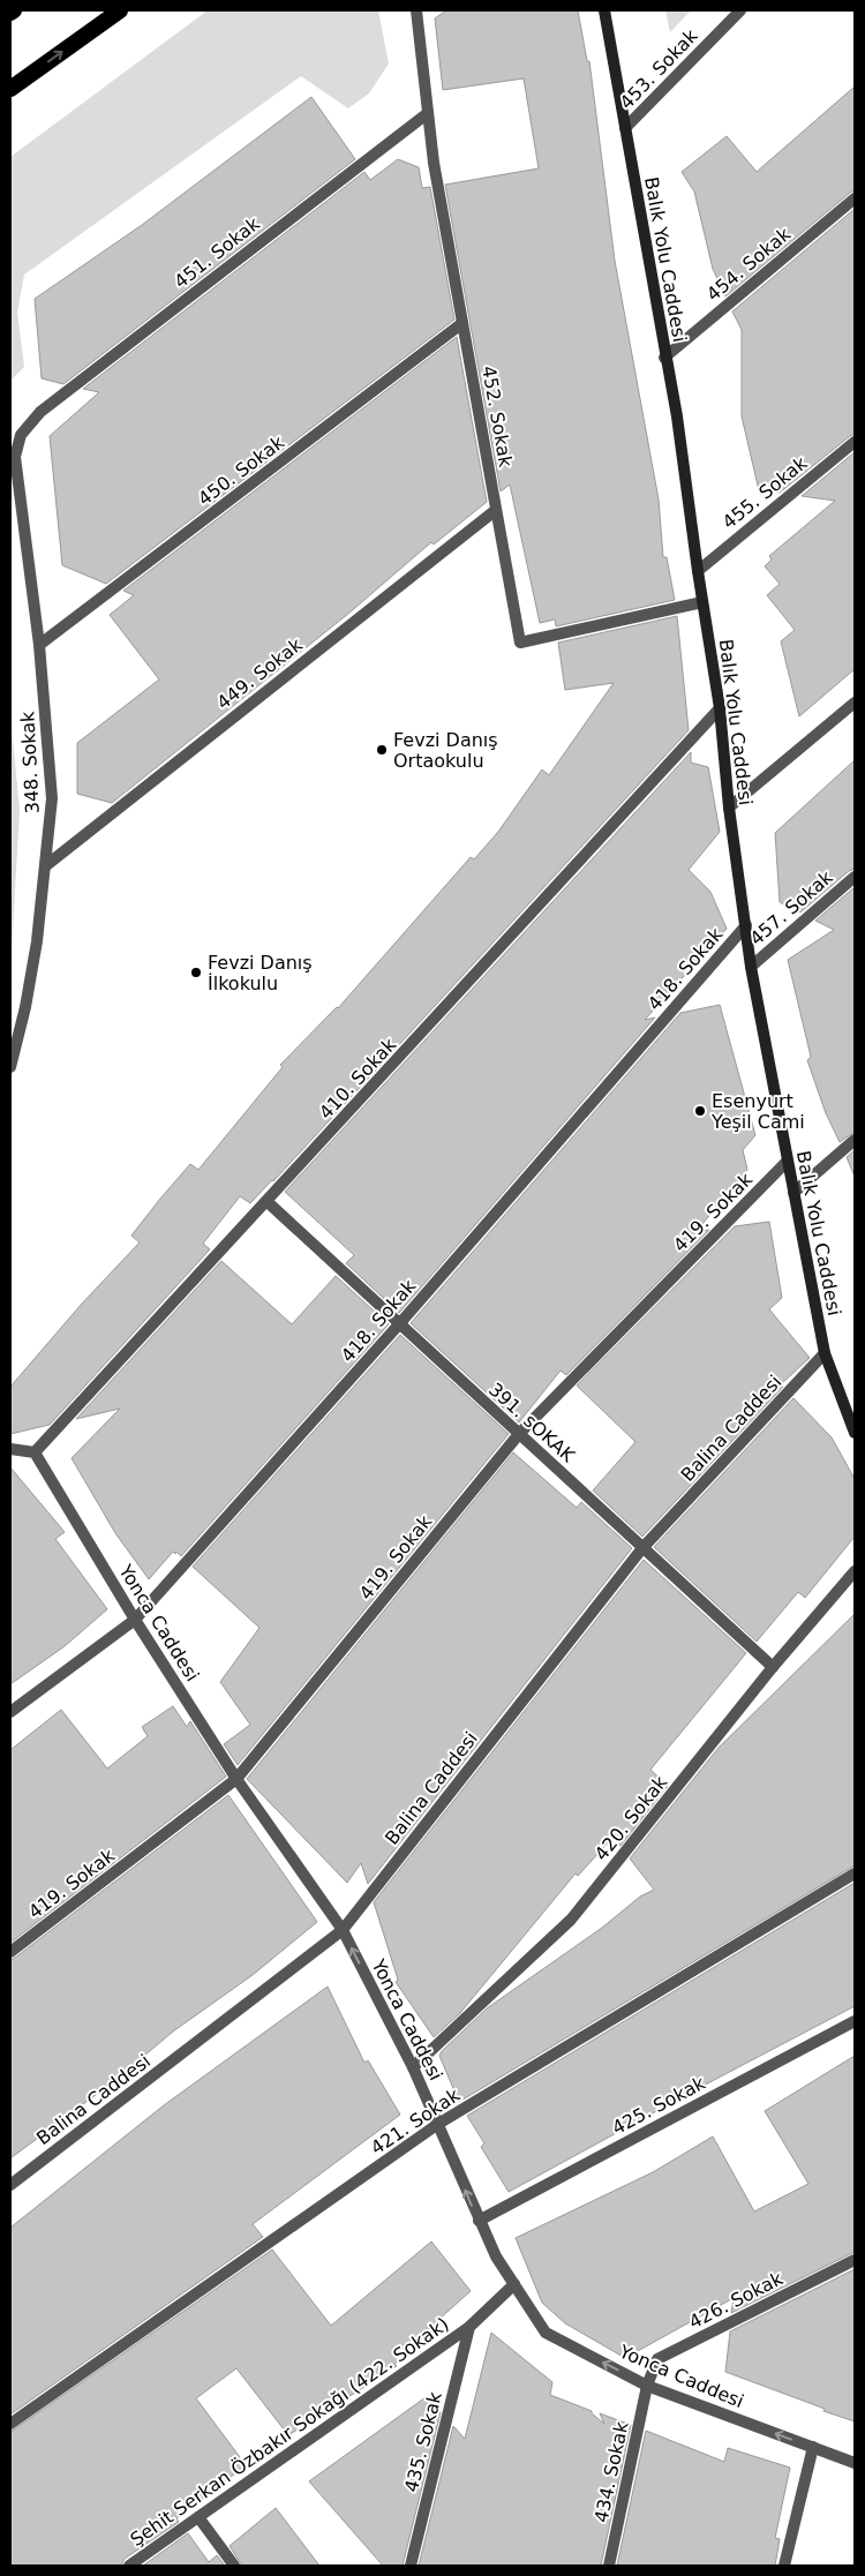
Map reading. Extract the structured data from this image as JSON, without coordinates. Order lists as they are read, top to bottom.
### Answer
{
  "streets": {
    "main road": ["Balık Yolu Caddesi"],
    "street": [
      "453. Sokak",
      "451. Sokak",
      "454. Sokak",
      "452. Sokak",
      "450. Sokak",
      "455. Sokak",
      "449. Sokak",
      "348. Sokak",
      "457. Sokak",
      "418. Sokak",
      "410. Sokak",
      "419. Sokak",
      "391. sOKAK",
      "Balina Caddesi",
      "Yonca Caddesi",
      "420. Sokak",
      "425. Sokak",
      "421. Sokak",
      "426. Sokak",
      "Şehit Serkan Özbakır Sokağı (422. Sokak)",
      "435. Sokak",
      "434. Sokak"
    ]
  },
  "crossings": [
    ["453. Sokak", "Balık Yolu Caddesi"],
    ["451. Sokak", "452. Sokak"],
    ["451. Sokak", "348. Sokak"],
    ["Balık Yolu Caddesi", "454. Sokak"],
    ["Balık Yolu Caddesi", "452. Sokak"],
    ["Balık Yolu Caddesi", "455. Sokak"],
    ["Balık Yolu Caddesi", "457. Sokak"],
    ["Balık Yolu Caddesi", "418. Sokak"],
    ["Balık Yolu Caddesi", "410. Sokak"],
    ["Balık Yolu Caddesi", "419. Sokak"],
    ["Balık Yolu Caddesi", "Balina Caddesi"],
    ["452. Sokak", "450. Sokak"],
    ["452. Sokak", "449. Sokak"],
    ["450. Sokak", "348. Sokak"],
    ["449. Sokak", "348. Sokak"],
    ["418. Sokak", "391. sOKAK"],
    ["418. Sokak", "Yonca Caddesi"],
    ["410. Sokak", "391. sOKAK"],
    ["410. Sokak", "Yonca Caddesi"],
    ["419. Sokak", "391. sOKAK"],
    ["419. Sokak", "Yonca Caddesi"],
    ["391. sOKAK", "Balina Caddesi"],
    ["391. sOKAK", "420. Sokak"],
    ["Balina Caddesi", "Yonca Caddesi"],
    ["Yonca Caddesi", "420. Sokak"],
    ["Yonca Caddesi", "425. Sokak"],
    ["Yonca Caddesi", "421. Sokak"],
    ["Yonca Caddesi", "426. Sokak"],
    ["Yonca Caddesi", "Şehit Serkan Özbakır Sokağı (422. Sokak)"],
    ["Yonca Caddesi", "434. Sokak"],
    ["426. Sokak", "434. Sokak"],
    ["Şehit Serkan Özbakır Sokağı (422. Sokak)", "435. Sokak"]
  ],
  "one_way": ["Yonca Caddesi"],
  "places": ["Fevzi Danış Ortaokulu", "Fevzi Danış İlkokulu", "Esenyurt Yeşil Cami"]
}
